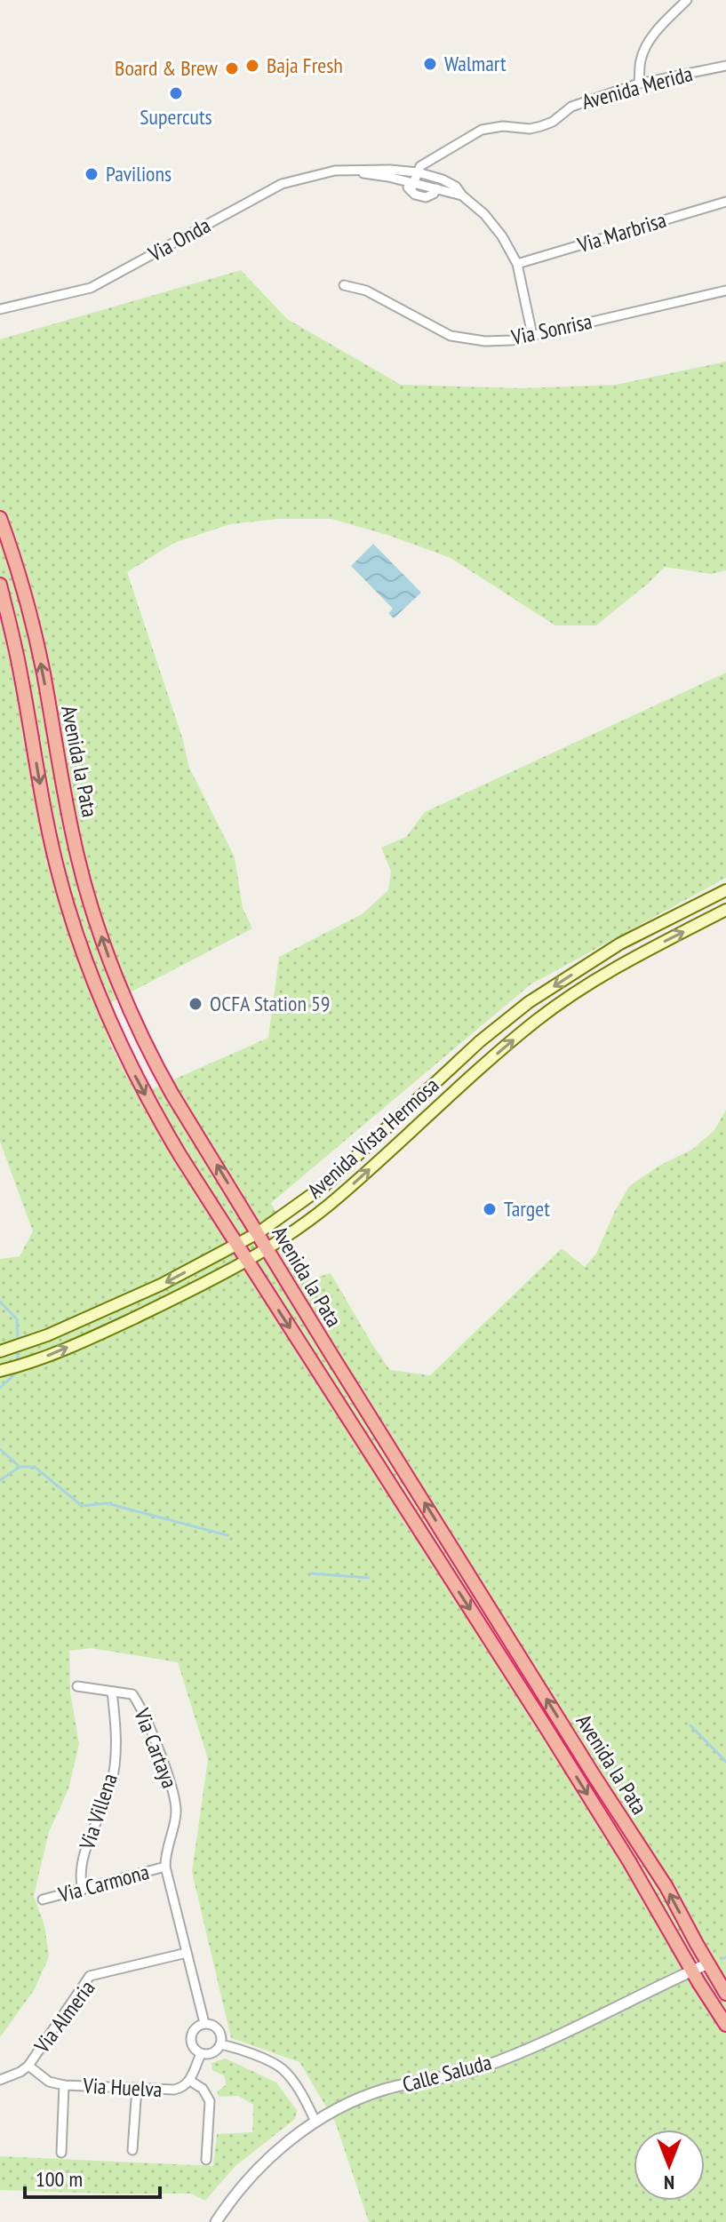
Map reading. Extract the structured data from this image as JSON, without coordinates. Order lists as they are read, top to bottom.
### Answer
{
  "streets": {
    "highway": ["Avenida la Pata"],
    "main road": ["Avenida Vista Hermosa"],
    "street": [
      "Avenida Merida",
      "Via Marbrisa",
      "Via Onda",
      "Via Sonrisa",
      "Via Cartaya",
      "Via Villena",
      "Via Carmona",
      "Via Almeria",
      "Calle Saluda",
      "Via Huelva"
    ]
  },
  "crossings": [
    ["Avenida Merida", "Via Onda"],
    ["Via Marbrisa", "Via Onda"],
    ["Via Onda", "Via Sonrisa"],
    ["Avenida la Pata", "Avenida Vista Hermosa"],
    ["Avenida la Pata", "Calle Saluda"],
    ["Via Cartaya", "Via Villena"],
    ["Via Cartaya", "Via Carmona"],
    ["Via Cartaya", "Via Almeria"],
    ["Via Cartaya", "Via Huelva"],
    ["Via Villena", "Via Carmona"],
    ["Via Almeria", "Via Huelva"]
  ],
  "places": [
    "Walmart",
    "Baja Fresh",
    "Board & Brew",
    "Supercuts",
    "Pavilions",
    "OCFA Station 59",
    "Target"
  ],
  "scale_bar": "100 m",
  "north": "bottom"
}
